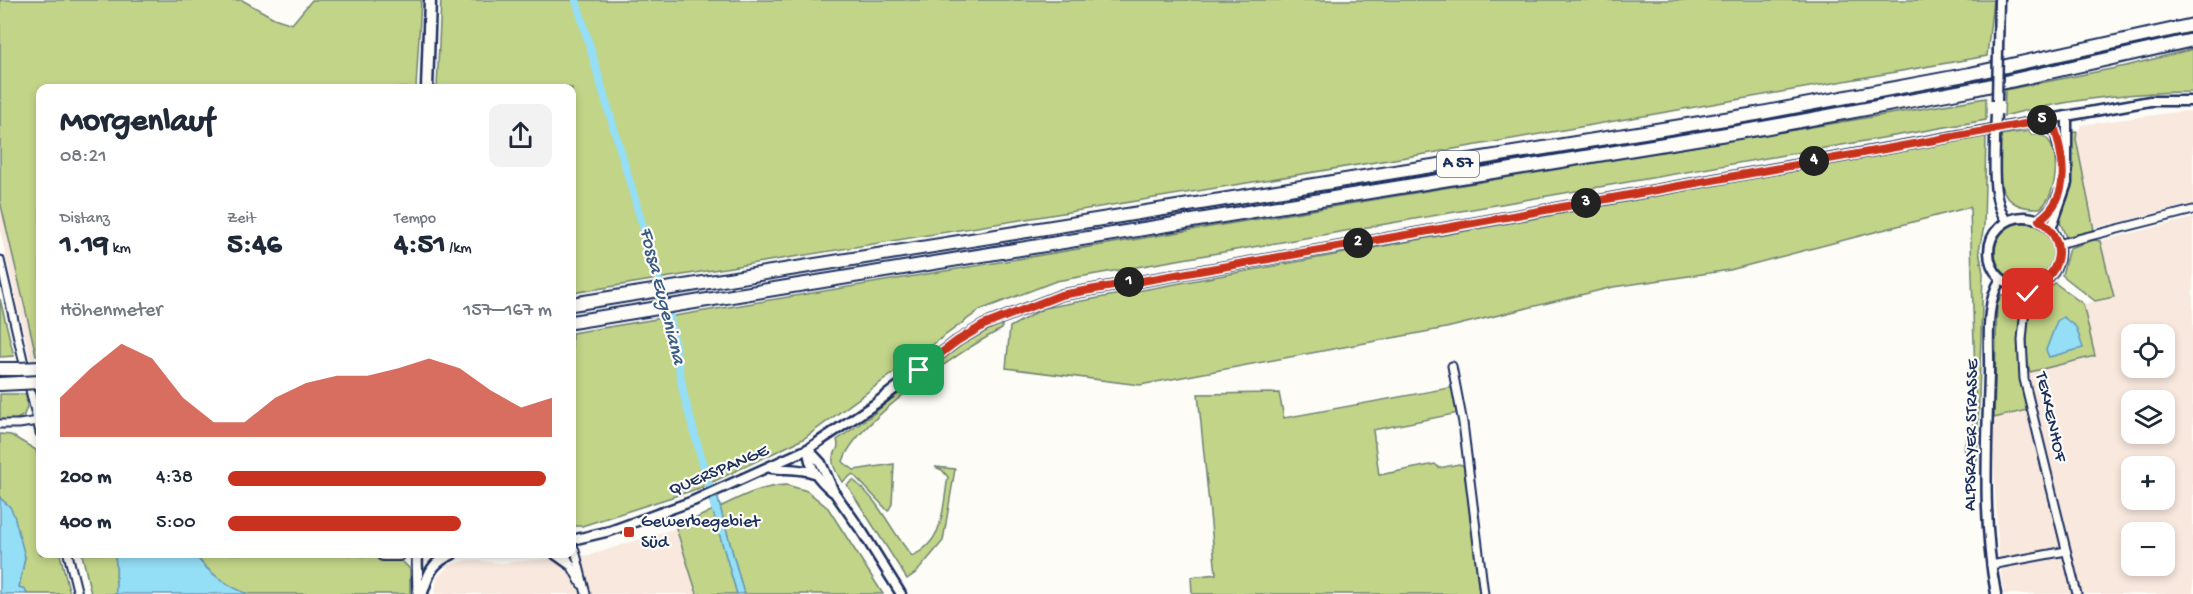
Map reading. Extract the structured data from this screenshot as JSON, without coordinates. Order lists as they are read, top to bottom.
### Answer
{
  "streets": {
    "highway": ["A 57"],
    "street": ["TEKKENHOF", "ALPSRAYER STRASSE", "QUERSPANGE"]
  },
  "crossings": [
    ["TEKKENHOF", "ALPSRAYER STRASSE"]
  ],
  "water": ["Fossa Eugeniana"],
  "places": {
    "transit": ["Gewerbegebiet Süd"]
  },
  "page": {
    "heading": ["Morgenlauf", "08:21"],
    "pins": [
      "5",
      "4",
      "3",
      "2",
      "1"
    ],
    "stats": [
      ["Distanz", "1.19 km"],
      ["Zeit", "5:46"],
      ["Tempo", "4:51 /km"]
    ],
    "chart": ["Höhenmeter", "157–167 m"],
    "map_buttons": ["+", "−"],
    "list": [
      {
        "name": "200 m",
        "note": "4:38"
      },
      {
        "name": "400 m",
        "note": "5:00"
      }
    ]
  }
}
